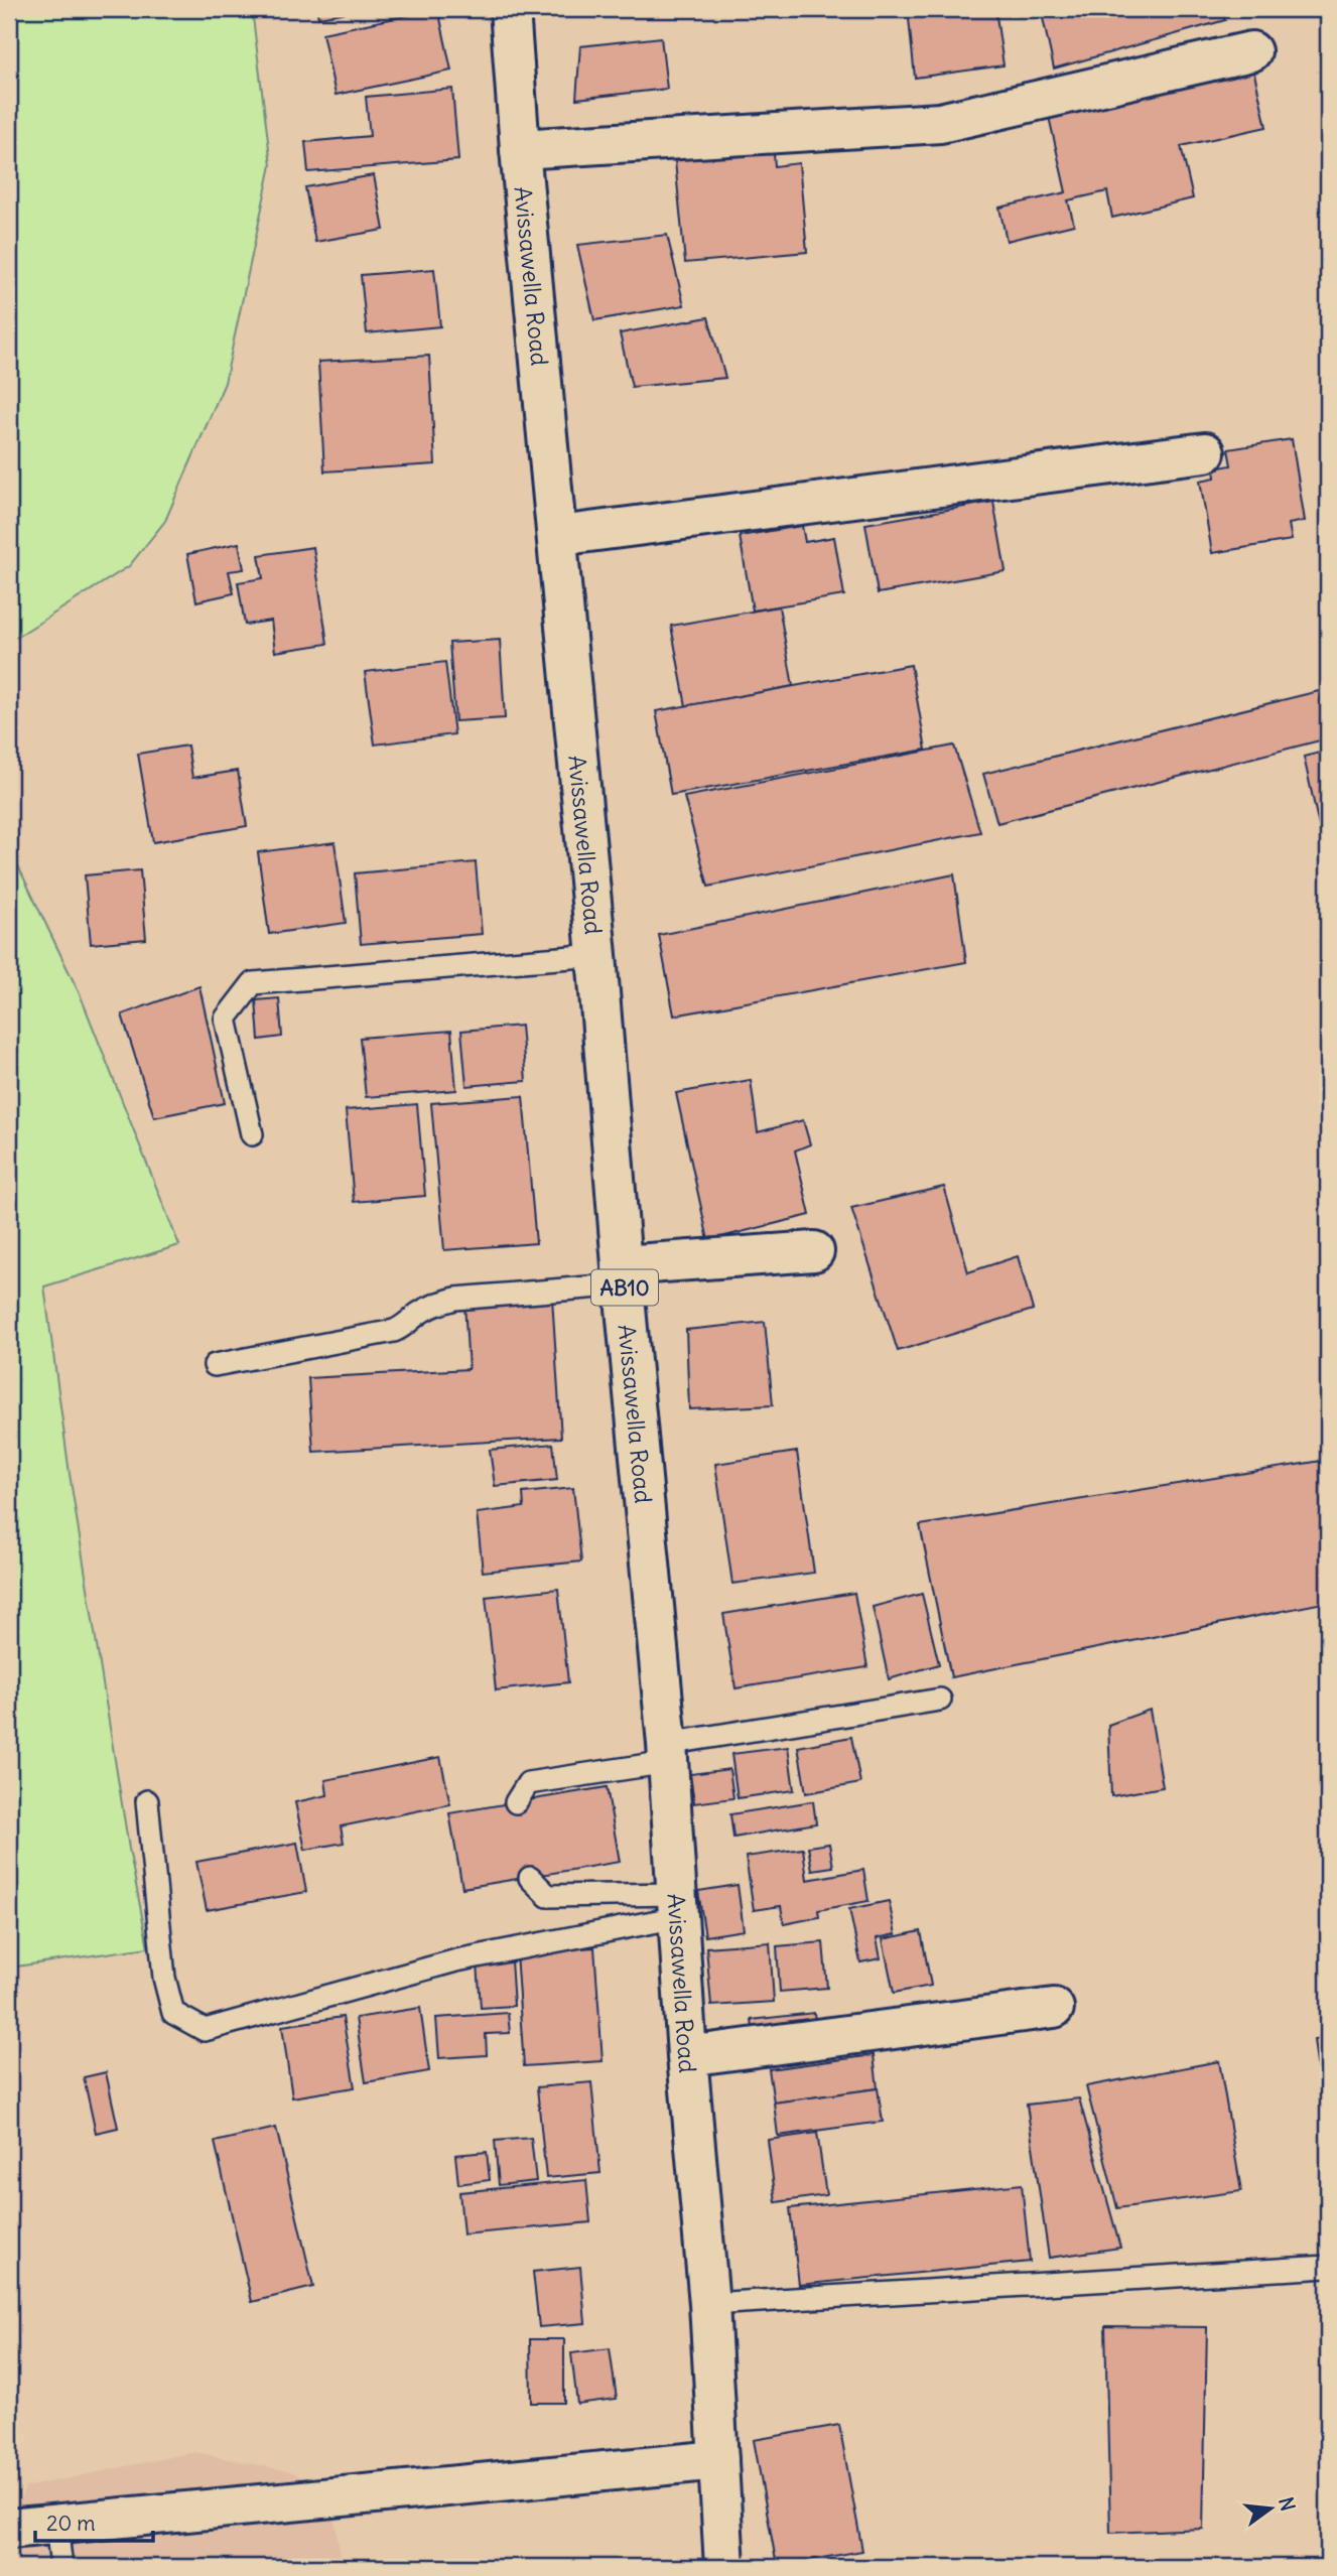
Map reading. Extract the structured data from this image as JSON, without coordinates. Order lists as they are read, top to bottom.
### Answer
{
  "streets": {
    "street": ["Avissawella Road", "AB10"]
  },
  "scale_bar": "20 m",
  "north": "right"
}
